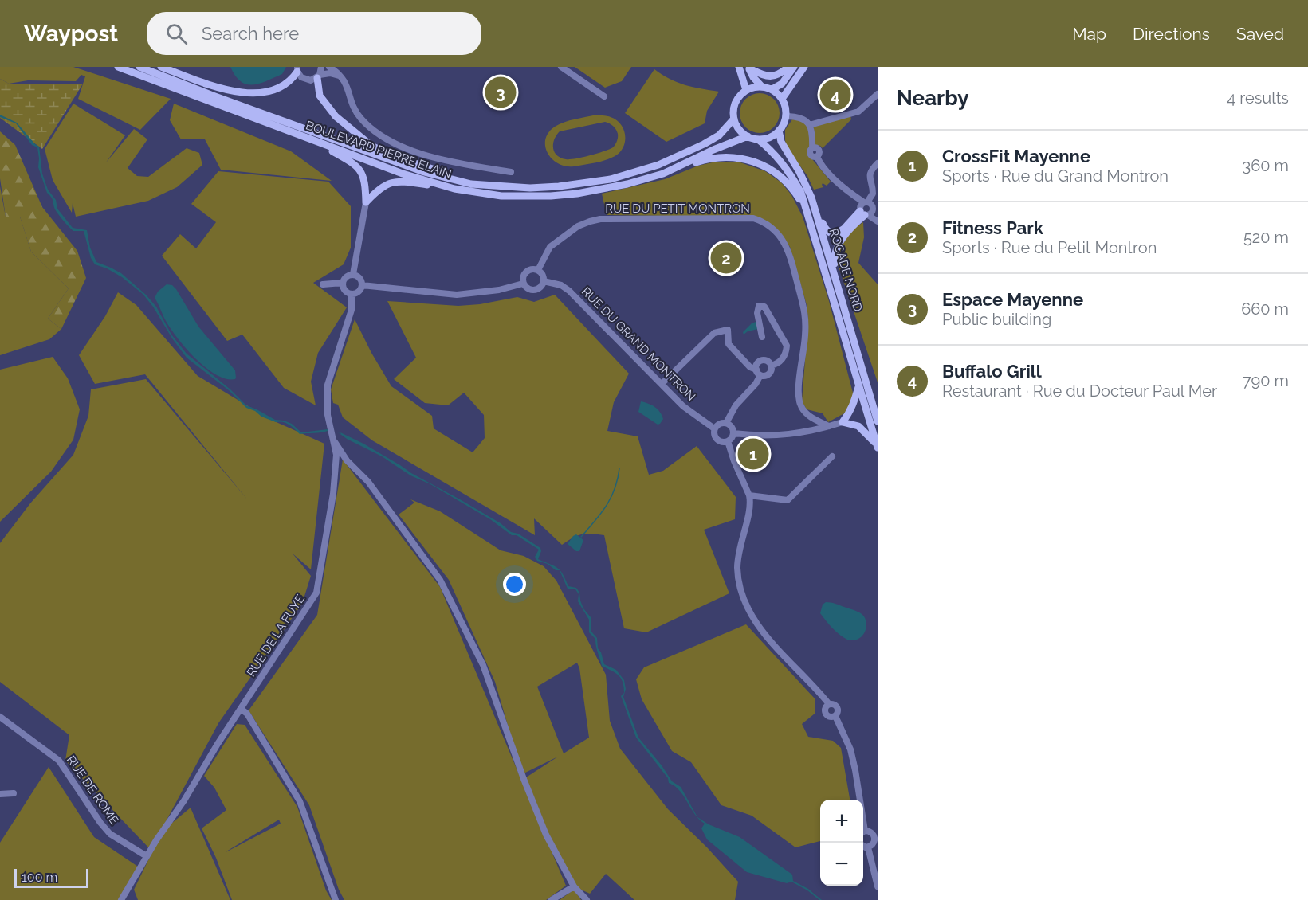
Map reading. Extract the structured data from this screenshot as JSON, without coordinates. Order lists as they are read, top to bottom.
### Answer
{
  "streets": {
    "main road": ["BOULEVARD PIERRE ELAIN", "ROCADE NORD"],
    "street": [
      "RUE DU PETIT MONTRON",
      "RUE DU GRAND MONTRON",
      "RUE DE LA FUYE",
      "RUE DE ROME"
    ]
  },
  "crossings": [
    ["BOULEVARD PIERRE ELAIN", "ROCADE NORD"],
    ["RUE DU PETIT MONTRON", "RUE DU GRAND MONTRON"],
    ["RUE DE LA FUYE", "RUE DE ROME"]
  ],
  "scale_bar": "100 m",
  "page": {
    "header": "Waypost",
    "search": "Search here",
    "nav": ["Map", "Directions", "Saved"],
    "heading": ["Nearby", "4 results"],
    "pins": [
      "3",
      "4",
      "2",
      "1"
    ],
    "list": [
      {
        "mark": "1",
        "name": "CrossFit Mayenne",
        "note": "Sports · Rue du Grand Montron",
        "value": "360 m"
      },
      {
        "mark": "2",
        "name": "Fitness Park",
        "note": "Sports · Rue du Petit Montron",
        "value": "520 m"
      },
      {
        "mark": "3",
        "name": "Espace Mayenne",
        "note": "Public building",
        "value": "660 m"
      },
      {
        "mark": "4",
        "name": "Buffalo Grill",
        "note": "Restaurant · Rue du Docteur Paul Mer",
        "value": "790 m"
      }
    ],
    "map_buttons": ["+", "−"],
    "scale": "100 m"
  }
}
